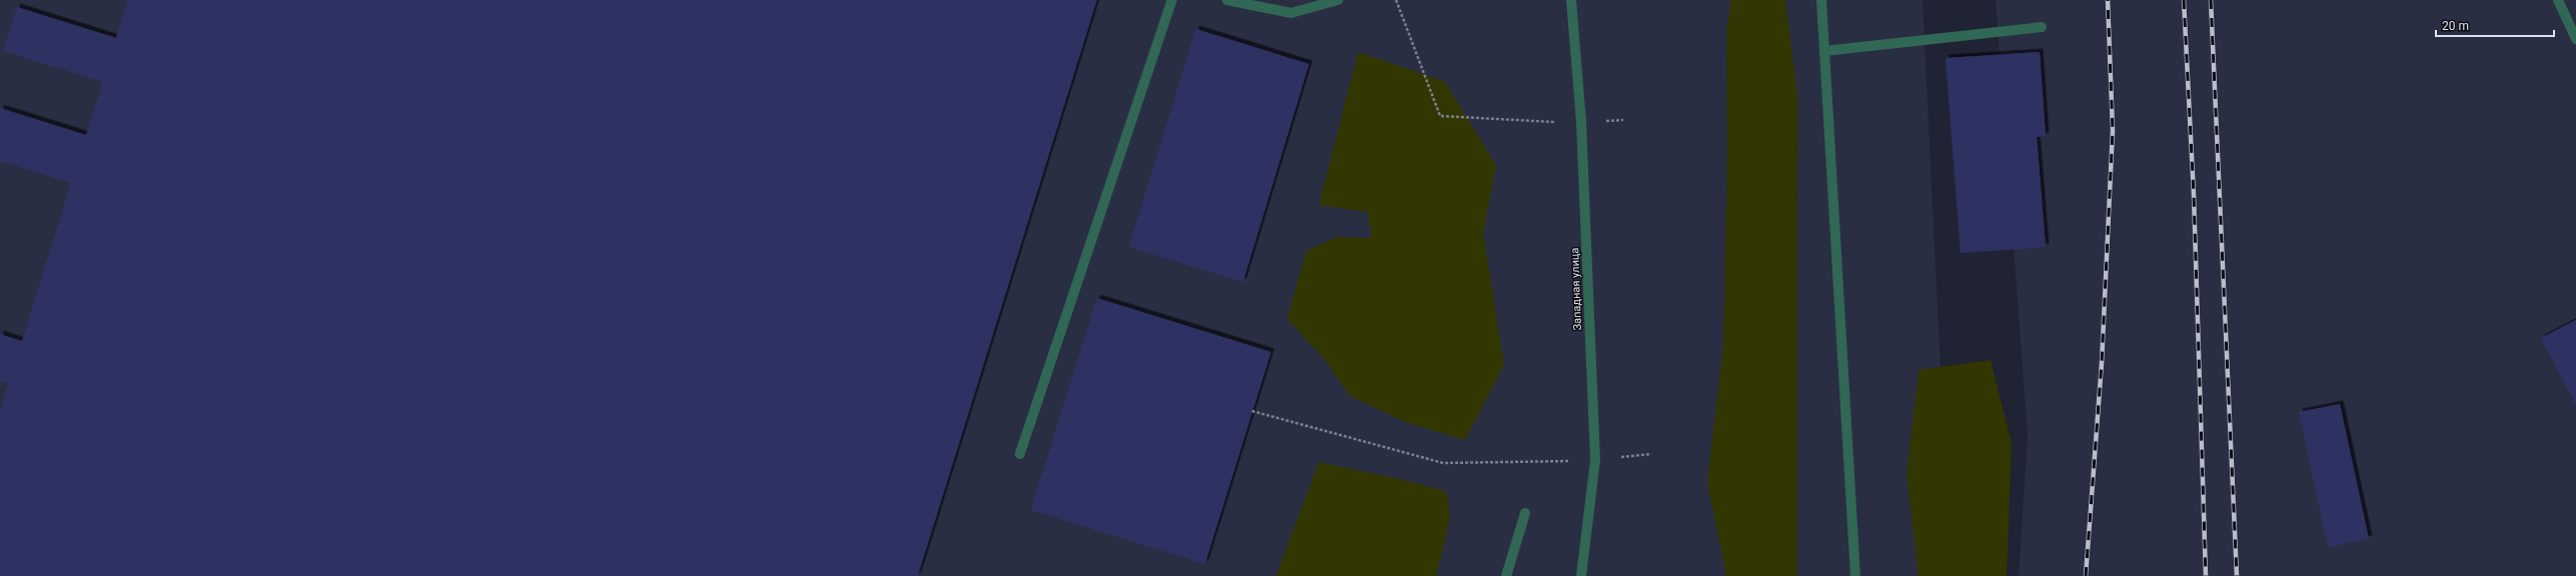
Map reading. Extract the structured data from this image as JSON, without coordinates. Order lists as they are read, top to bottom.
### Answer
{
  "streets": {
    "street": ["Западная улица"]
  },
  "scale_bar": "20 m"
}
